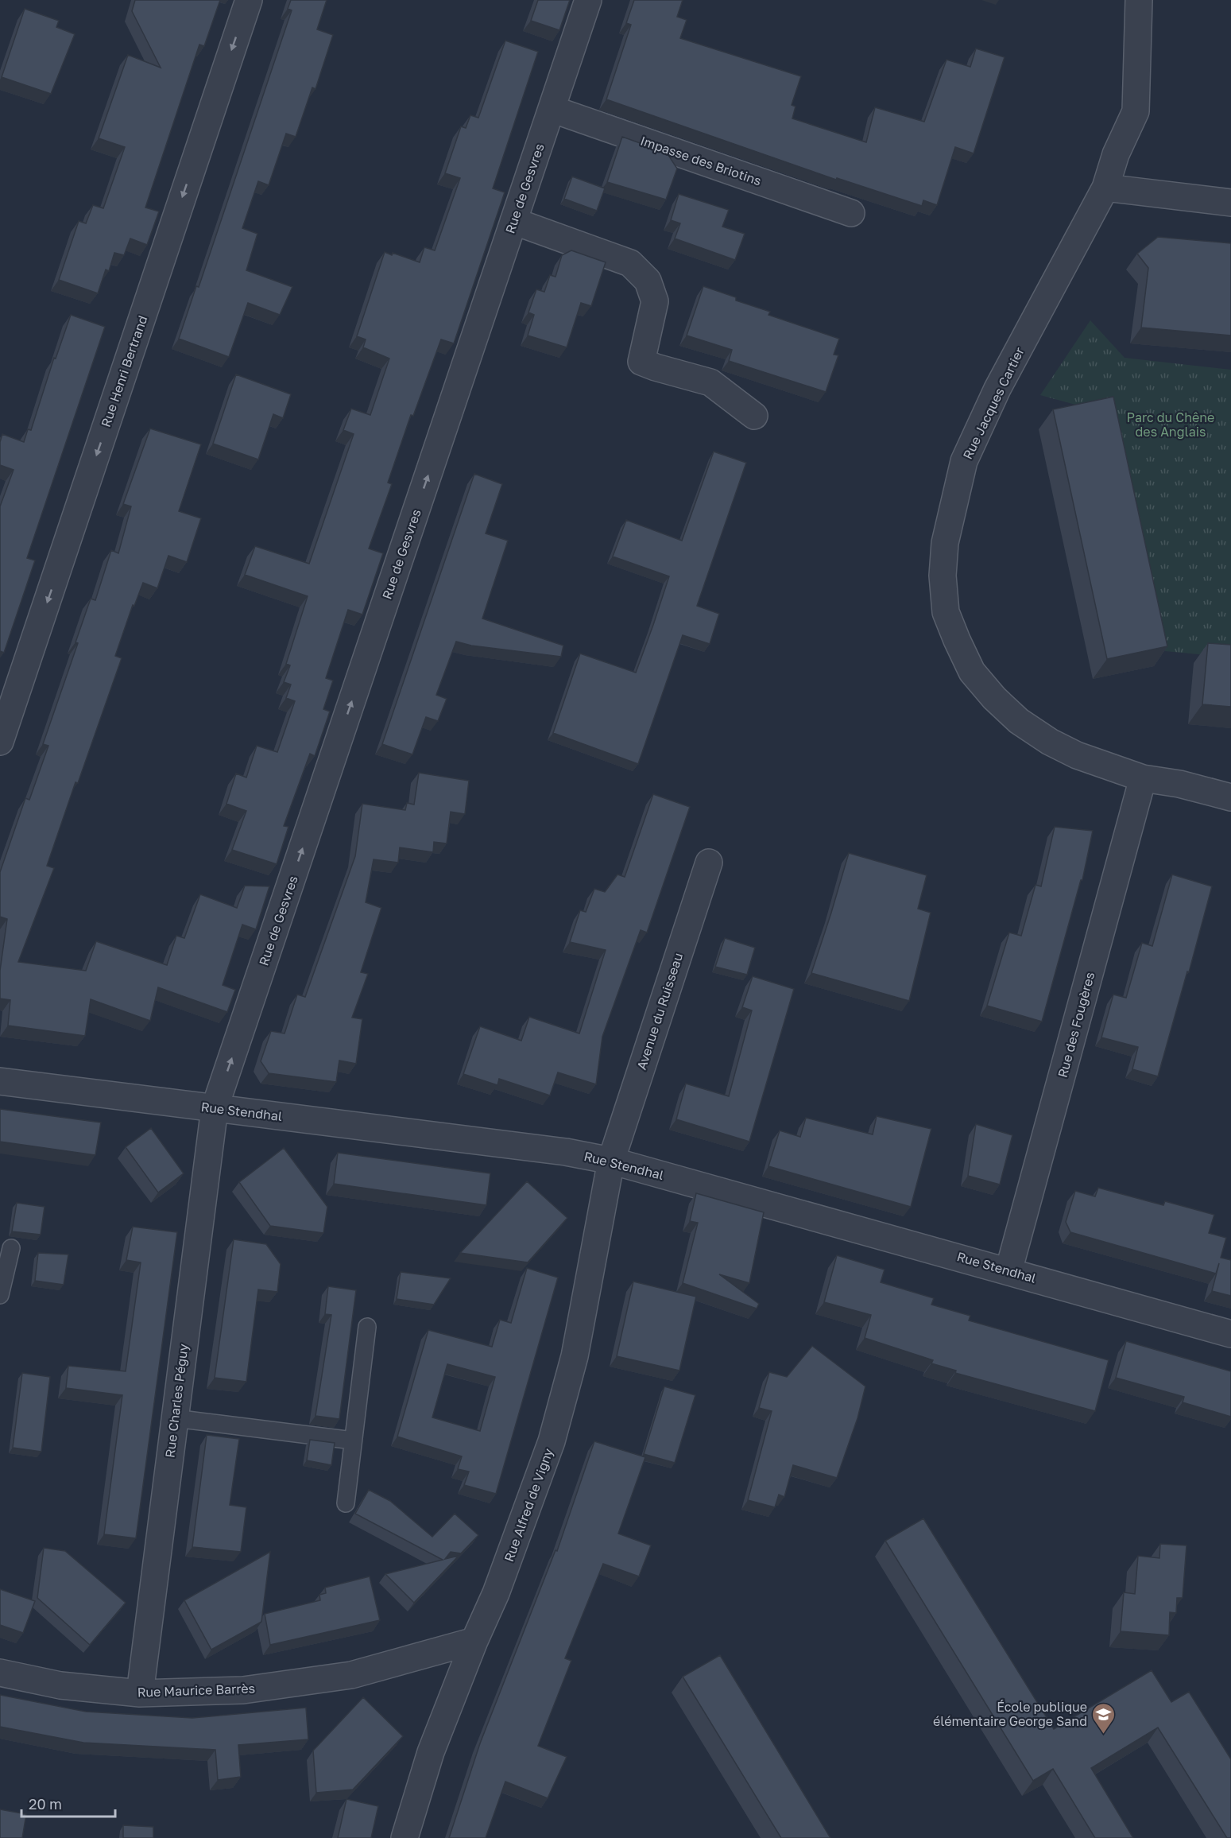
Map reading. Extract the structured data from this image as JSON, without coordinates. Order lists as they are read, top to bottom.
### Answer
{
  "streets": {
    "street": [
      "Impasse des Briotins",
      "Rue de Gesvres",
      "Rue Henri Bertrand",
      "Rue Jacques Cartier",
      "Avenue du Ruisseau",
      "Rue des Fougères",
      "Rue Stendhal",
      "Rue Charles Péguy",
      "Rue Alfred de Vigny",
      "Rue Maurice Barrès"
    ]
  },
  "crossings": [
    ["Impasse des Briotins", "Rue de Gesvres"],
    ["Rue de Gesvres", "Rue Stendhal"],
    ["Rue de Gesvres", "Rue Charles Péguy"],
    ["Rue Jacques Cartier", "Rue des Fougères"],
    ["Avenue du Ruisseau", "Rue Stendhal"],
    ["Avenue du Ruisseau", "Rue Alfred de Vigny"],
    ["Rue des Fougères", "Rue Stendhal"],
    ["Rue Stendhal", "Rue Charles Péguy"],
    ["Rue Stendhal", "Rue Alfred de Vigny"],
    ["Rue Charles Péguy", "Rue Maurice Barrès"],
    ["Rue Alfred de Vigny", "Rue Maurice Barrès"]
  ],
  "one_way": ["Rue de Gesvres", "Rue Henri Bertrand"],
  "parks": ["Parc du Chêne des Anglais"],
  "places": {
    "school or university": ["École publique élémentaire George Sand"]
  },
  "scale_bar": "20 m"
}
